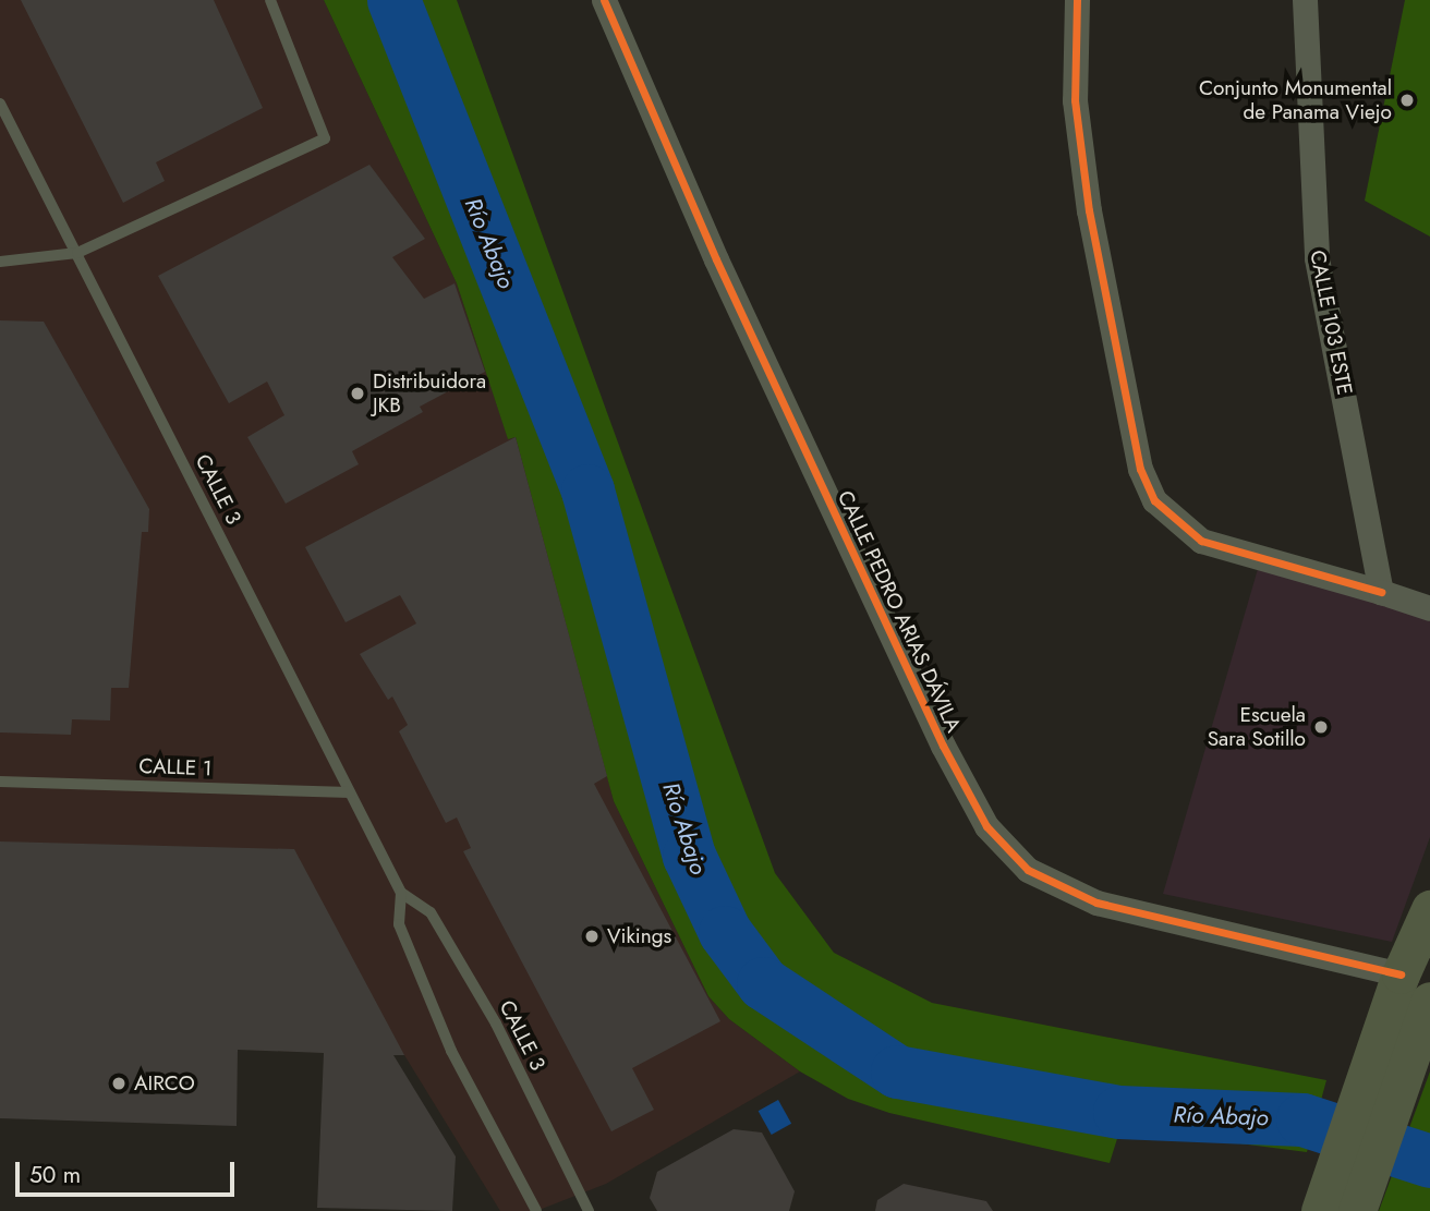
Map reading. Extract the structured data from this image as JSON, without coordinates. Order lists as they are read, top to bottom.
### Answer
{
  "streets": {
    "street": ["CALLE 103 ESTE", "CALLE PEDRO ARIAS DÁVILA"],
    "lane": ["CALLE 3", "CALLE 1"]
  },
  "crossings": [
    ["CALLE 3", "CALLE 1"]
  ],
  "water": ["Río Abajo"],
  "places": [
    "Conjunto Monumental de Panama Viejo",
    "Distribuidora JKB",
    "Escuela Sara Sotillo",
    "Vikings",
    "AIRCO"
  ],
  "scale_bar": "50 m"
}
